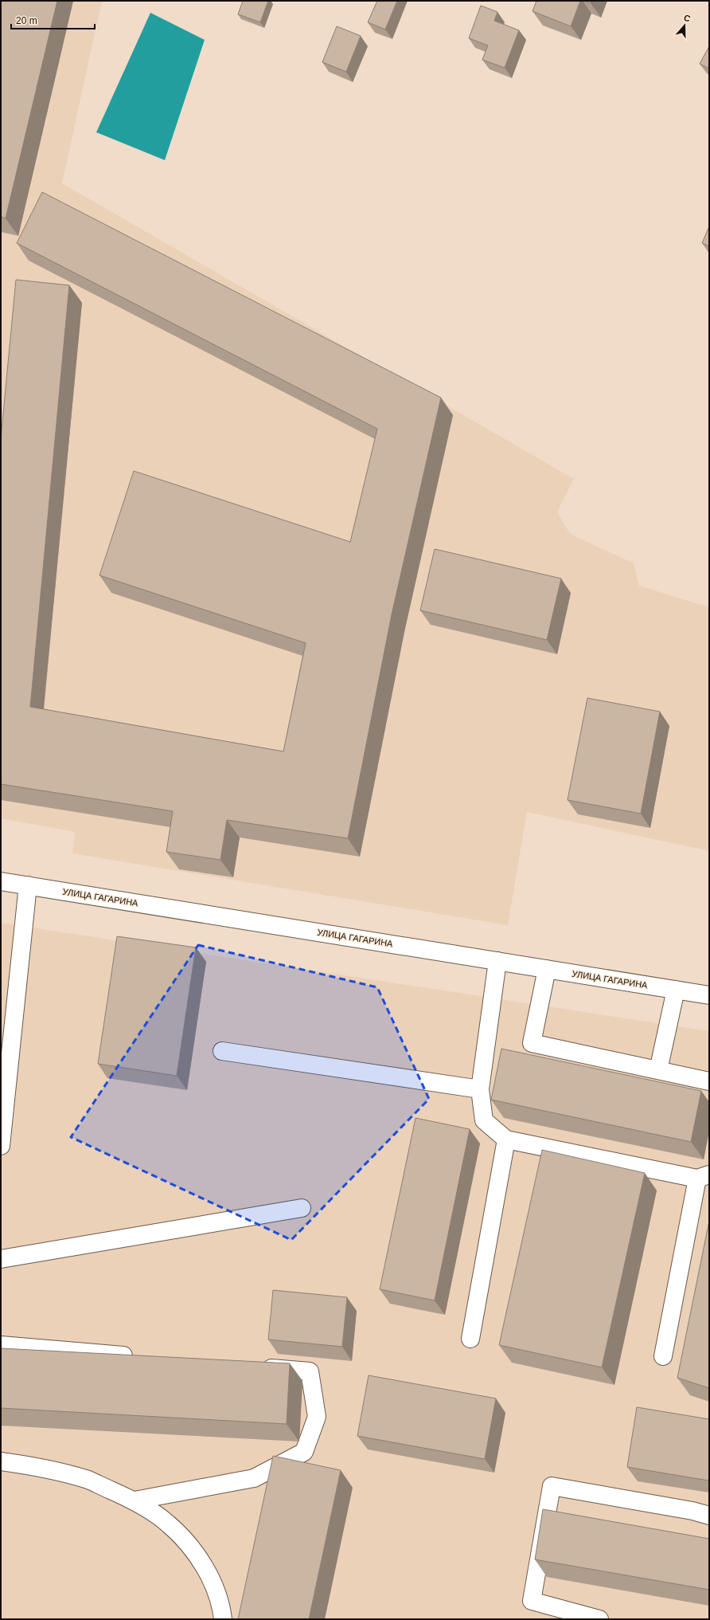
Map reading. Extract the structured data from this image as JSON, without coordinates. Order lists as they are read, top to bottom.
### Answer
{
  "streets": {
    "street": ["УЛИЦА ГАГАРИНА"]
  },
  "scale_bar": "20 m",
  "north": "top"
}
